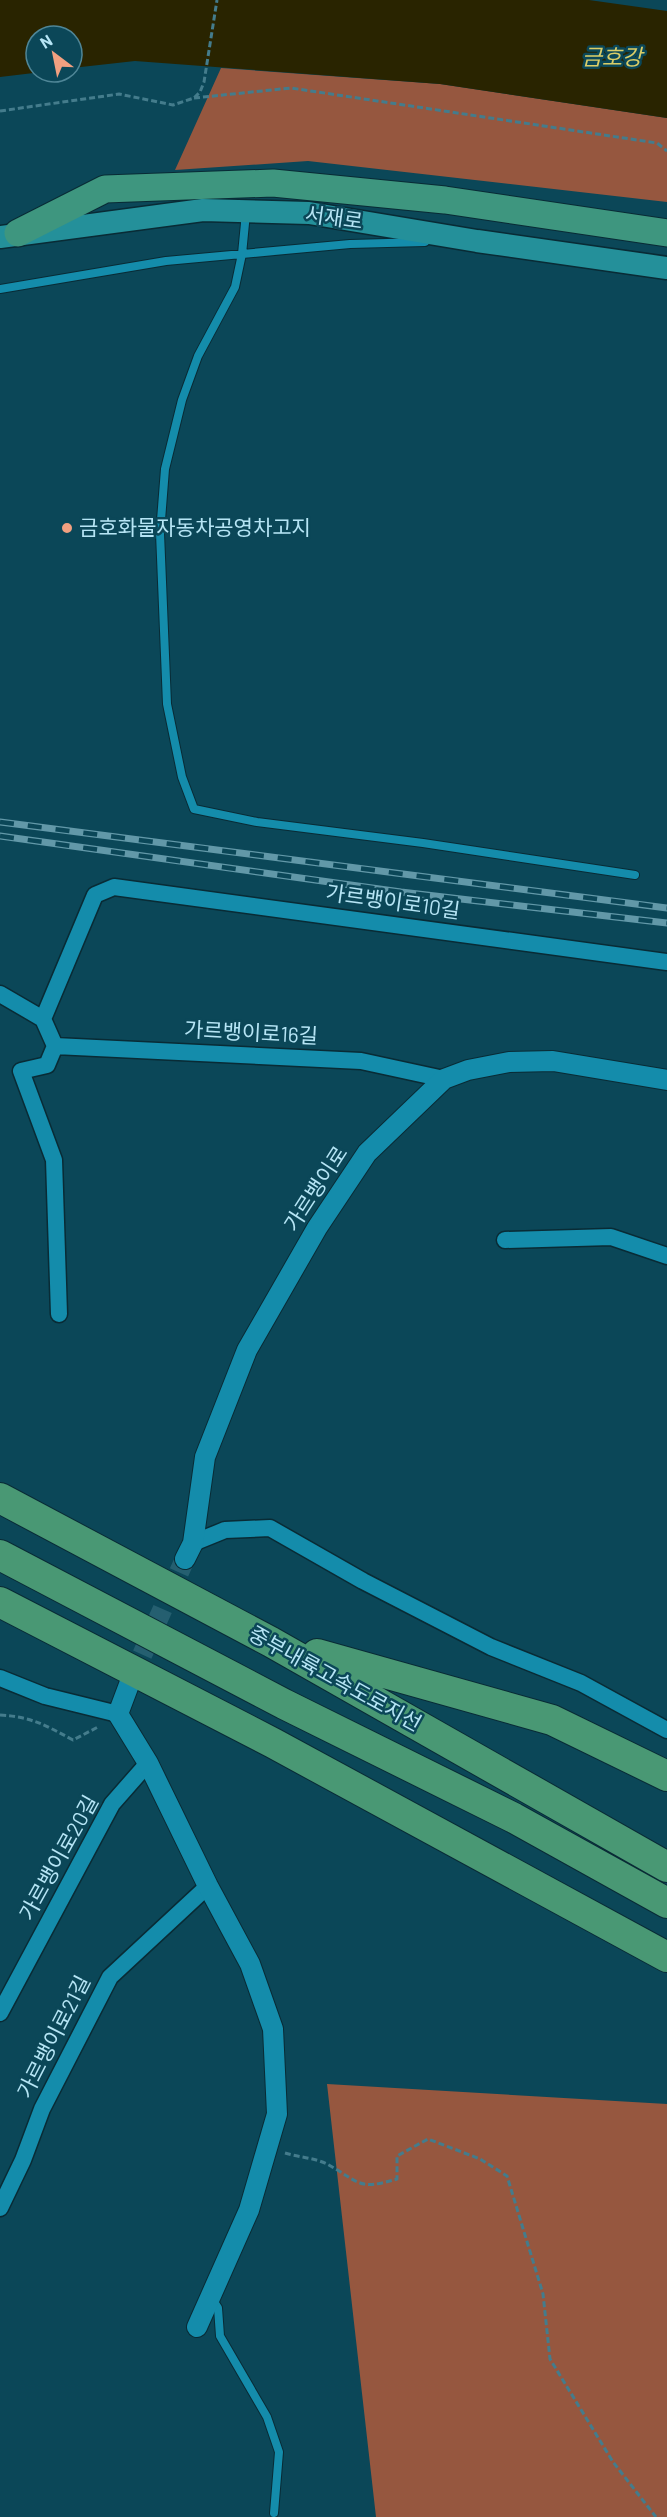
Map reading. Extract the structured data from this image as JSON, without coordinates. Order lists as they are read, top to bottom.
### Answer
{
  "streets": {
    "highway": ["중부내륙고속도로지선"],
    "main road": ["서재로"],
    "street": [
      "가르뱅이로10길",
      "가르뱅이로16길",
      "가르뱅이로",
      "가르뱅이로20길",
      "가르뱅이로21길"
    ]
  },
  "crossings": [
    ["가르뱅이로16길", "가르뱅이로"]
  ],
  "water": ["금호강"],
  "places": ["금호화물자동차공영차고지"],
  "north": "top left"
}
